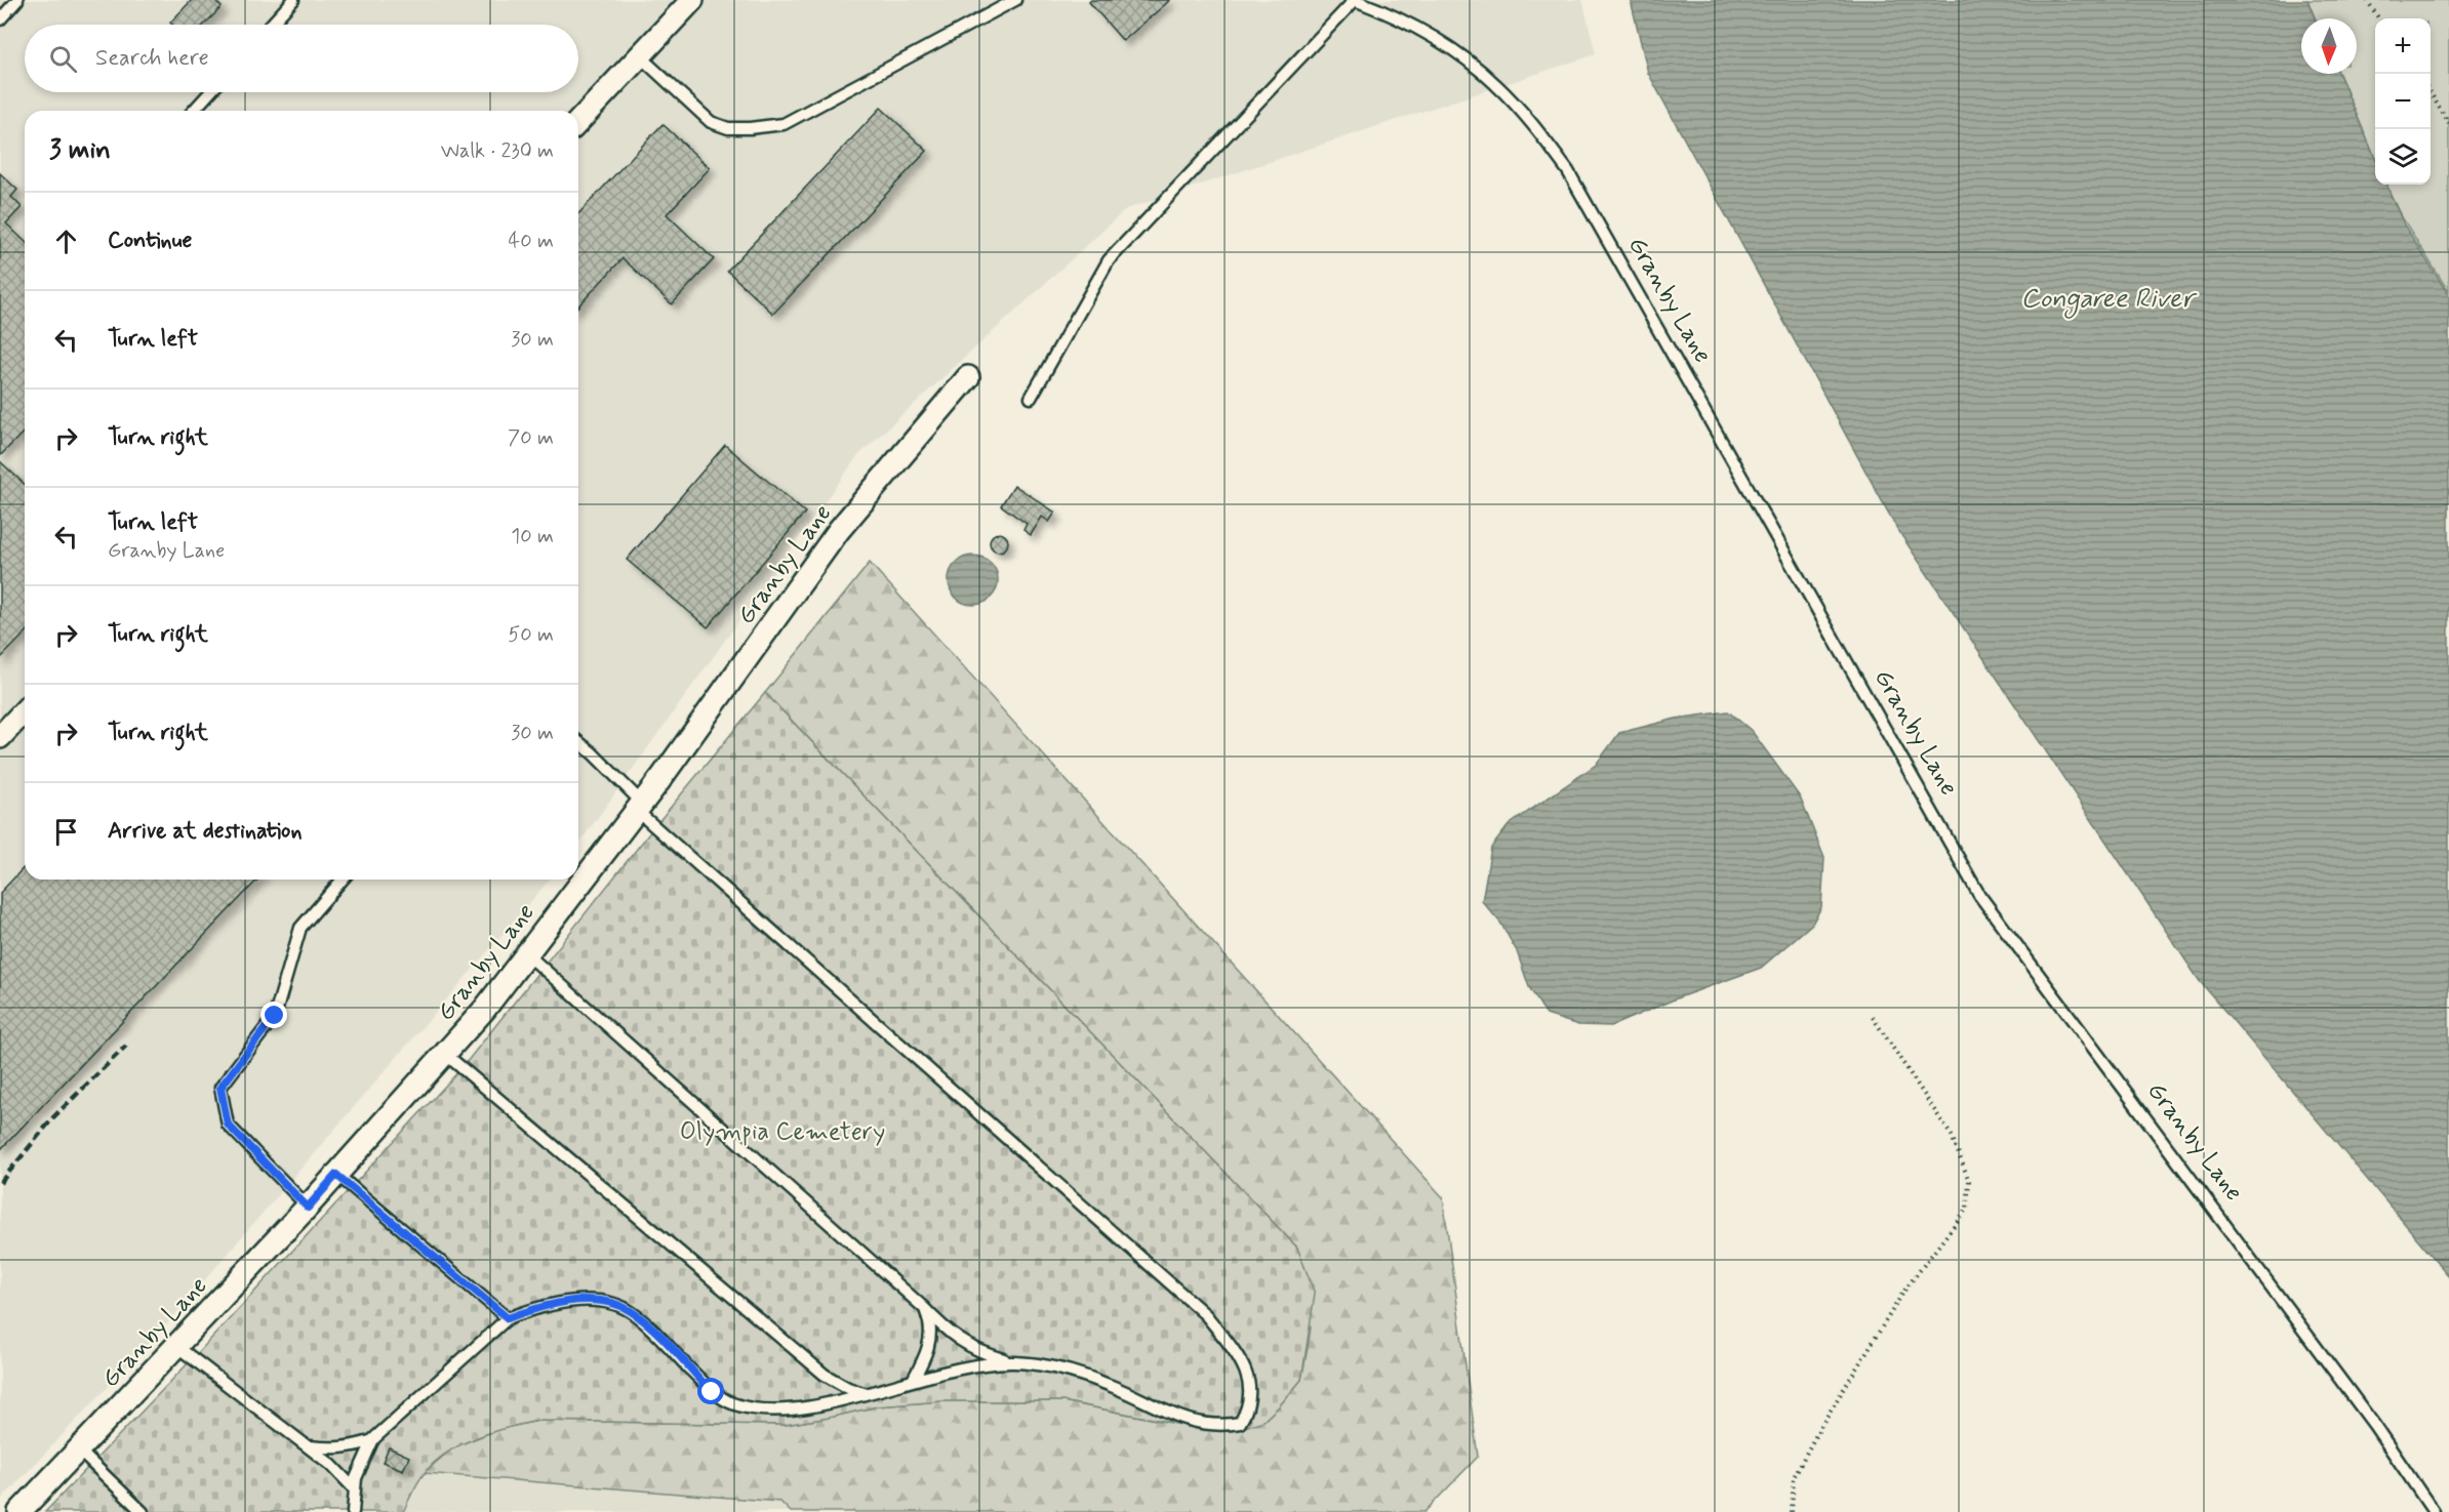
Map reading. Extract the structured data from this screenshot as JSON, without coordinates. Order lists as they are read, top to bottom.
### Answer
{
  "streets": {
    "street": ["Granby Lane"]
  },
  "water": ["Congaree River"],
  "parks": ["Olympia Cemetery"],
  "north": "bottom",
  "page": {
    "map_buttons": ["+", "−"],
    "search": "Search here",
    "heading": ["3 min", "Walk · 230 m"],
    "list": [
      ["Continue", "40 m"],
      ["Turn left", "30 m"],
      ["Turn right", "70 m"],
      ["Turn left", "Granby Lane", "10 m"],
      ["Turn right", "50 m"],
      ["Turn right", "30 m"],
      "Arrive at destination"
    ]
  }
}
